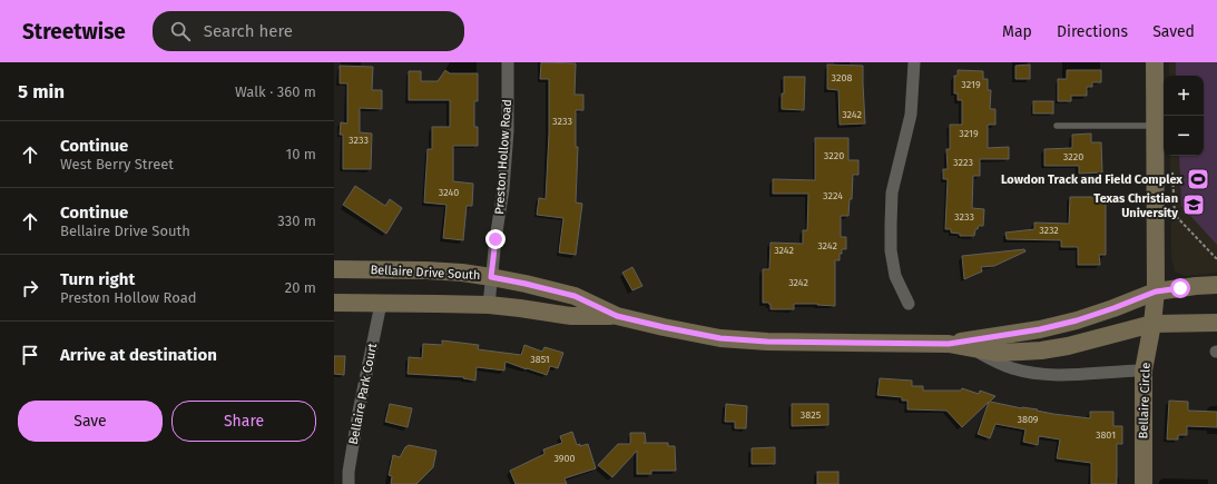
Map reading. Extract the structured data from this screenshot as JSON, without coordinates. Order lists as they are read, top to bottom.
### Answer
{
  "streets": {
    "main road": ["Bellaire Drive South", "Bellaire Circle"],
    "street": ["Preston Hollow Road", "Bellaire Park Court"]
  },
  "crossings": [
    ["Preston Hollow Road", "Bellaire Drive South"],
    ["Bellaire Drive South", "Bellaire Park Court"],
    ["Bellaire Drive South", "Bellaire Circle"]
  ],
  "places": {
    "sports": ["Lowdon Track and Field Complex"],
    "school or university": ["Texas Christian University"]
  },
  "house_numbers": [
    "3208",
    "3219",
    "3242",
    "3233",
    "3219",
    "3233",
    "3220",
    "3220",
    "3223",
    "3240",
    "3224",
    "3233",
    "3232",
    "3242",
    "3242",
    "3242",
    "3851",
    "3825",
    "3809",
    "3801",
    "3900"
  ],
  "page": {
    "header": "Streetwise",
    "search": "Search here",
    "nav": ["Map", "Directions", "Saved"],
    "heading": ["5 min", "Walk · 360 m"],
    "map_buttons": ["+", "−"],
    "list": [
      ["Continue", "West Berry Street", "10 m"],
      ["Continue", "Bellaire Drive South", "330 m"],
      ["Turn right", "Preston Hollow Road", "20 m"],
      "Arrive at destination"
    ],
    "buttons": ["Save", "Share"]
  }
}
